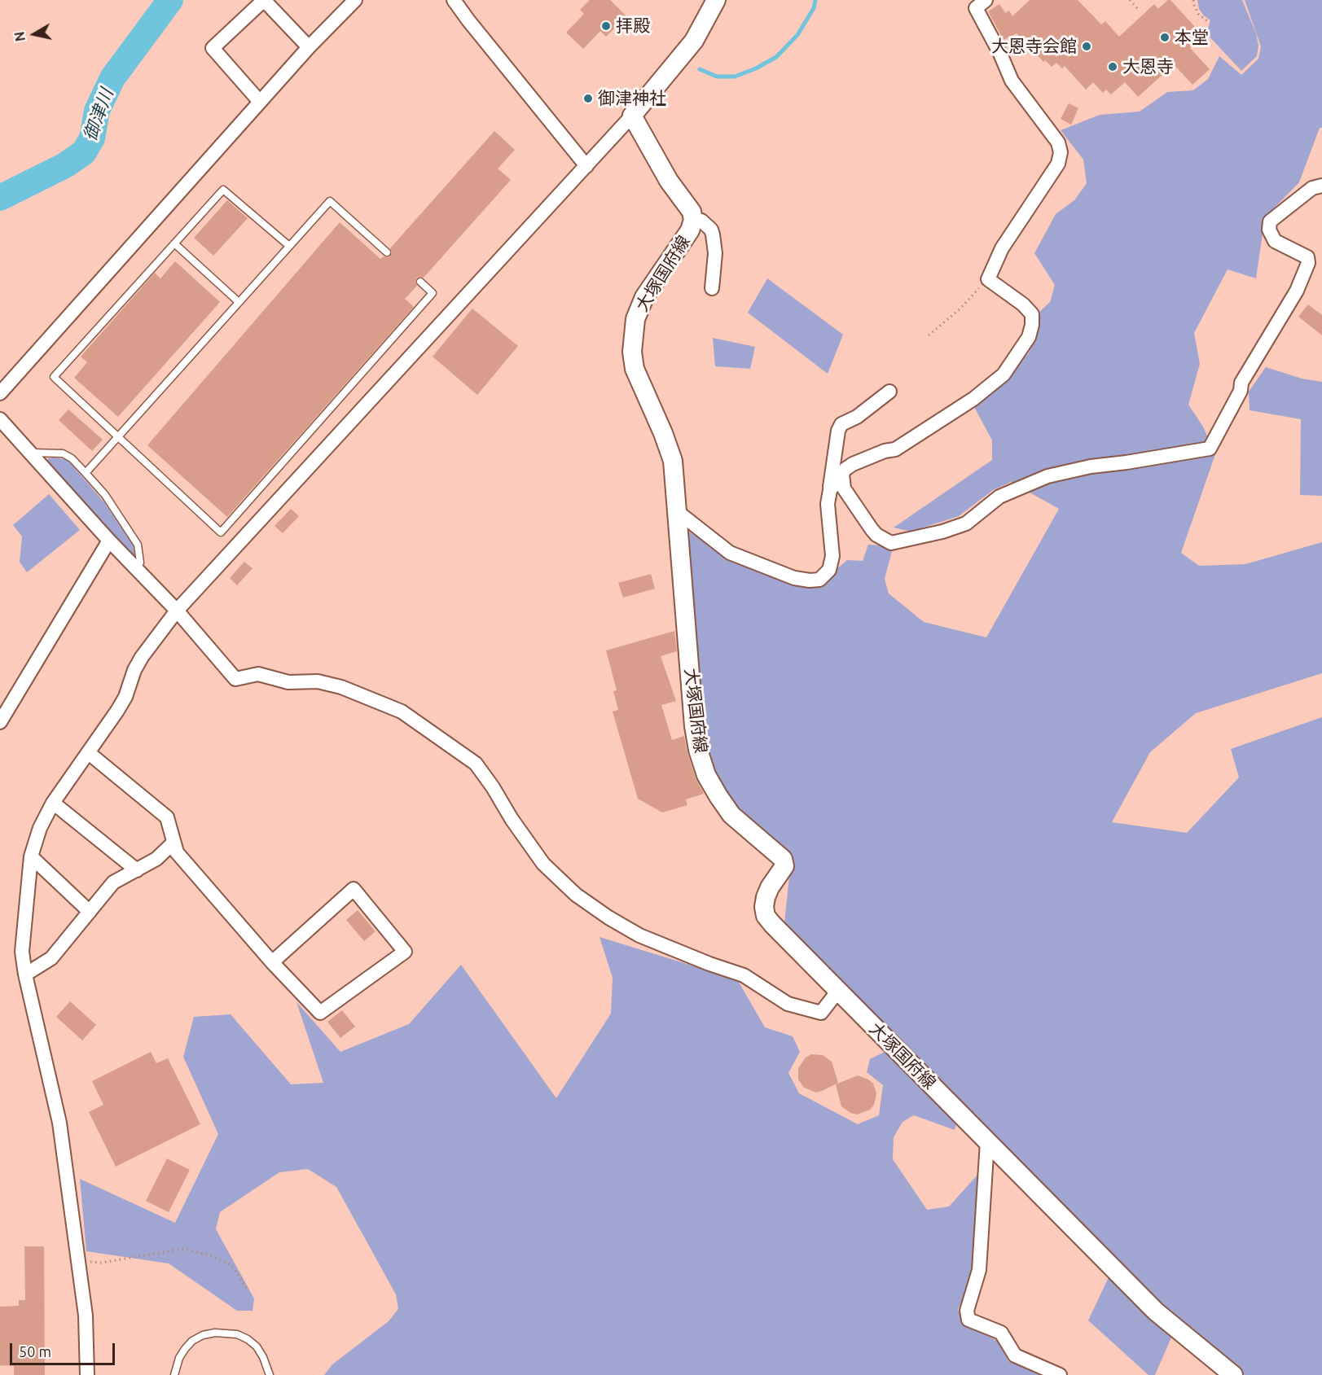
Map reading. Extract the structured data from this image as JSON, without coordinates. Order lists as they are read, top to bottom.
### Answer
{
  "streets": {
    "main road": ["大塚国府線"]
  },
  "water": ["御津川"],
  "places": [
    "拝殿",
    "本堂",
    "大恩寺会館",
    "大恩寺",
    "御津神社"
  ],
  "scale_bar": "50 m",
  "north": "left"
}
